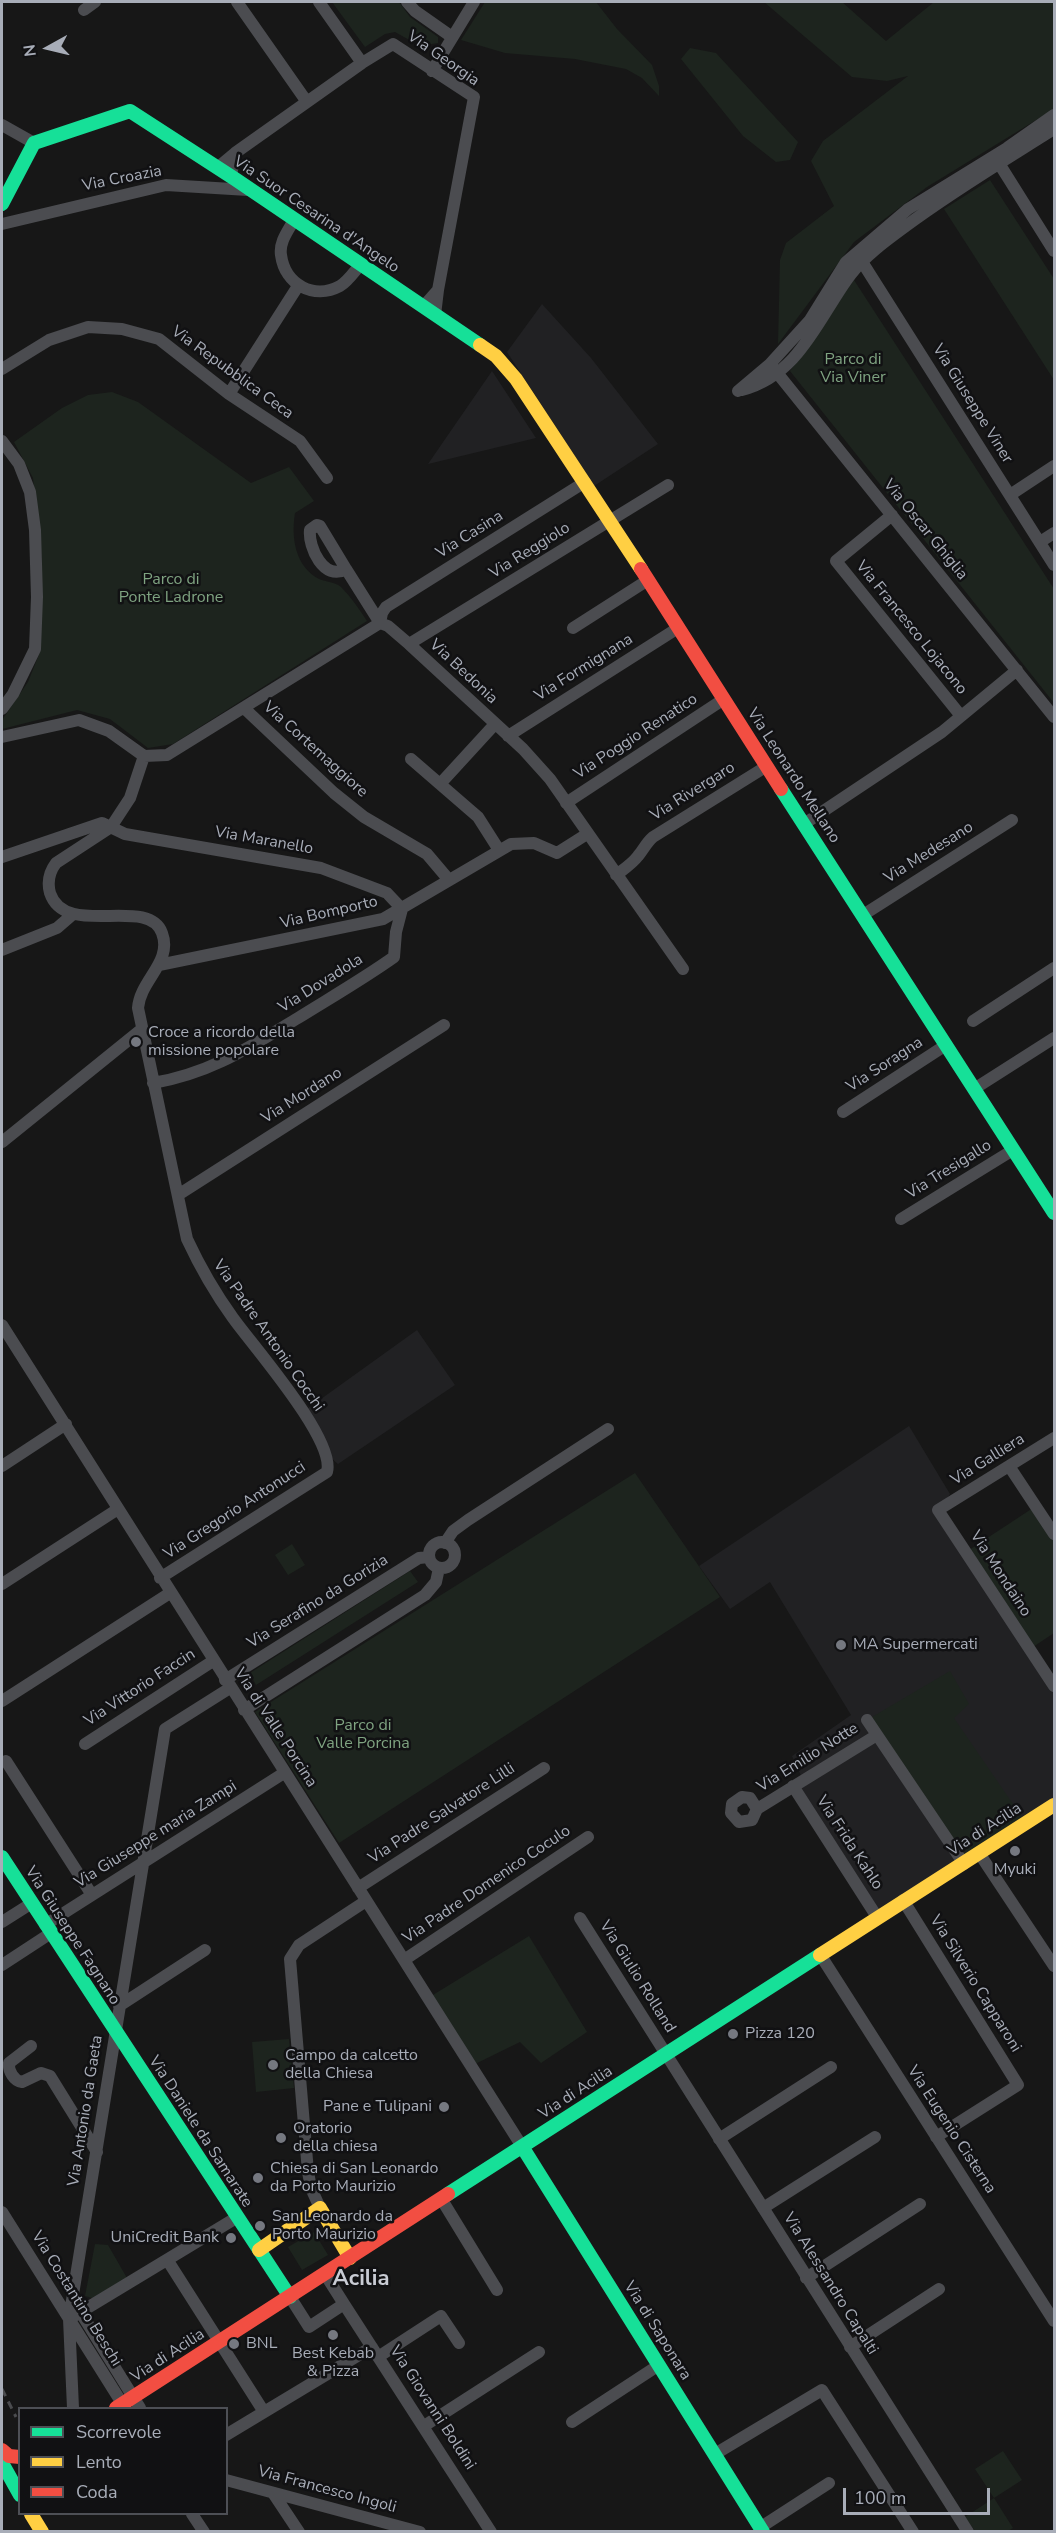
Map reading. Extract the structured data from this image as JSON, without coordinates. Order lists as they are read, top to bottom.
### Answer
{
  "streets": {
    "street": [
      "Via Georgia",
      "Via Croazia",
      "Via Suor Cesarina d'Angelo",
      "Via Repubblica Ceca",
      "Via Giuseppe Viner",
      "Via Oscar Ghiglia",
      "Via Casina",
      "Via Reggiolo",
      "Via Francesco Lojacono",
      "Via Formignana",
      "Via Bedonia",
      "Via Poggio Renatico",
      "Via Cortemaggiore",
      "Via Leonardo Mellano",
      "Via Rivergaro",
      "Via Maranello",
      "Via Medesano",
      "Via Bomporto",
      "Via Dovadola",
      "Via Soragna",
      "Via Mordano",
      "Via Tresigallo",
      "Via Padre Antonio Cocchi",
      "Via Galliera",
      "Via Gregorio Antonucci",
      "Via Mondaino",
      "Via Serafino da Gorizia",
      "Via Vittorio Faccin",
      "Via di Valle Porcina",
      "Via Emilio Notte",
      "Via Padre Salvatore Lilli",
      "Via di Acilia",
      "Via Giuseppe maria Zampi",
      "Via Frida Kahlo",
      "Via Padre Domenico Coculo",
      "Via Giuseppe Fagnano",
      "Via Giulio Rolland",
      "Via Silverio Capparoni",
      "Via Antonio da Gaeta",
      "Via Eugenio Cisterna",
      "Via Daniele da Samarate",
      "Via Alessandro Capalti",
      "Via Costantino Beschi",
      "Via di Saponara",
      "Via Giovanni Boldini",
      "Via Francesco Ingoli"
    ]
  },
  "crossings": [
    ["Via Georgia", "Via Suor Cesarina d'Angelo"],
    ["Via Croazia", "Via Suor Cesarina d'Angelo"],
    ["Via Suor Cesarina d'Angelo", "Via Casina"],
    ["Via Suor Cesarina d'Angelo", "Via Leonardo Mellano"],
    ["Via Giuseppe Viner", "Via Oscar Ghiglia"],
    ["Via Oscar Ghiglia", "Via Francesco Lojacono"],
    ["Via Casina", "Via Bedonia"],
    ["Via Casina", "Via Leonardo Mellano"],
    ["Via Reggiolo", "Via Bedonia"],
    ["Via Reggiolo", "Via Leonardo Mellano"],
    ["Via Formignana", "Via Bedonia"],
    ["Via Formignana", "Via Leonardo Mellano"],
    ["Via Bedonia", "Via Poggio Renatico"],
    ["Via Bedonia", "Via Rivergaro"],
    ["Via Bedonia", "Via Bomporto"],
    ["Via Poggio Renatico", "Via Leonardo Mellano"],
    ["Via Cortemaggiore", "Via Bomporto"],
    ["Via Leonardo Mellano", "Via Rivergaro"],
    ["Via Leonardo Mellano", "Via Medesano"],
    ["Via Leonardo Mellano", "Via Soragna"],
    ["Via Leonardo Mellano", "Via Tresigallo"],
    ["Via Maranello", "Via Bomporto"],
    ["Via Maranello", "Via Dovadola"],
    ["Via Bomporto", "Via Dovadola"],
    ["Via Bomporto", "Via Padre Antonio Cocchi"],
    ["Via Dovadola", "Via Padre Antonio Cocchi"],
    ["Via Mordano", "Via Padre Antonio Cocchi"],
    ["Via Padre Antonio Cocchi", "Via Gregorio Antonucci"],
    ["Via Galliera", "Via Mondaino"],
    ["Via Gregorio Antonucci", "Via di Valle Porcina"],
    ["Via Serafino da Gorizia", "Via di Valle Porcina"],
    ["Via Serafino da Gorizia", "Via Antonio da Gaeta"],
    ["Via Vittorio Faccin", "Via di Valle Porcina"],
    ["Via di Valle Porcina", "Via Padre Salvatore Lilli"],
    ["Via di Valle Porcina", "Via di Acilia"],
    ["Via di Valle Porcina", "Via Giuseppe maria Zampi"],
    ["Via di Valle Porcina", "Via Padre Domenico Coculo"],
    ["Via di Valle Porcina", "Via Antonio da Gaeta"],
    ["Via di Valle Porcina", "Via di Saponara"],
    ["Via Emilio Notte", "Via Frida Kahlo"],
    ["Via di Acilia", "Via Frida Kahlo"],
    ["Via di Acilia", "Via Giulio Rolland"],
    ["Via di Acilia", "Via Silverio Capparoni"],
    ["Via di Acilia", "Via Eugenio Cisterna"],
    ["Via di Acilia", "Via Daniele da Samarate"],
    ["Via di Acilia", "Via Alessandro Capalti"],
    ["Via di Acilia", "Via Costantino Beschi"],
    ["Via di Acilia", "Via di Saponara"],
    ["Via di Acilia", "Via Giovanni Boldini"],
    ["Via Giuseppe maria Zampi", "Via Giuseppe Fagnano"],
    ["Via Giuseppe maria Zampi", "Via Antonio da Gaeta"],
    ["Via Giuseppe Fagnano", "Via Antonio da Gaeta"],
    ["Via Giuseppe Fagnano", "Via Daniele da Samarate"],
    ["Via Giulio Rolland", "Via Alessandro Capalti"],
    ["Via Silverio Capparoni", "Via Eugenio Cisterna"],
    ["Via Antonio da Gaeta", "Via Daniele da Samarate"],
    ["Via Antonio da Gaeta", "Via Costantino Beschi"]
  ],
  "districts": ["Acilia"],
  "parks": ["Parco di Via Viner", "Parco di Ponte Ladrone", "Parco di Valle Porcina"],
  "places": [
    "Croce a ricordo della missione popolare",
    "MA Supermercati",
    "Myuki",
    "Pizza 120",
    "Campo da calcetto della Chiesa",
    "Pane e Tulipani",
    "Oratorio della chiesa",
    "Chiesa di San Leonardo da Porto Maurizio",
    "San Leonardo da Porto Maurizio",
    "UniCredit Bank",
    "Best Kebab & Pizza",
    "BNL"
  ],
  "legend": ["Scorrevole", "Lento", "Coda"],
  "scale_bar": "100 m",
  "north": "left"
}
